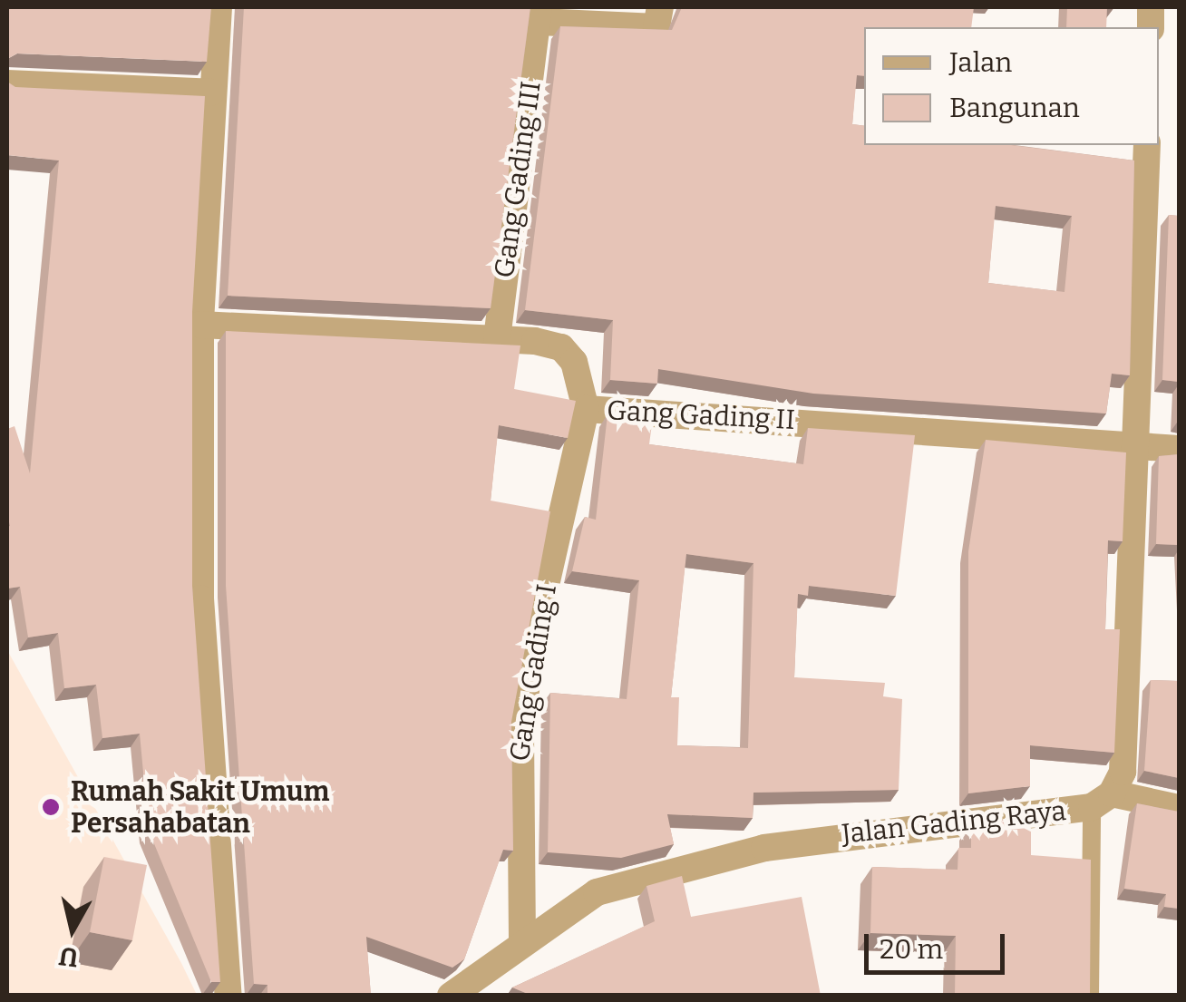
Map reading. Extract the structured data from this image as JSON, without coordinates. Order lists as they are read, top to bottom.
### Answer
{
  "streets": {
    "street": [
      "Gang Gading III",
      "Gang Gading II",
      "Gang Gading I",
      "Jalan Gading Raya"
    ]
  },
  "crossings": [
    ["Gang Gading III", "Gang Gading II"],
    ["Gang Gading II", "Gang Gading I"],
    ["Gang Gading I", "Jalan Gading Raya"]
  ],
  "places": ["Rumah Sakit Umum Persahabatan"],
  "legend": ["Jalan", "Bangunan"],
  "scale_bar": "20 m",
  "north": "bottom"
}
